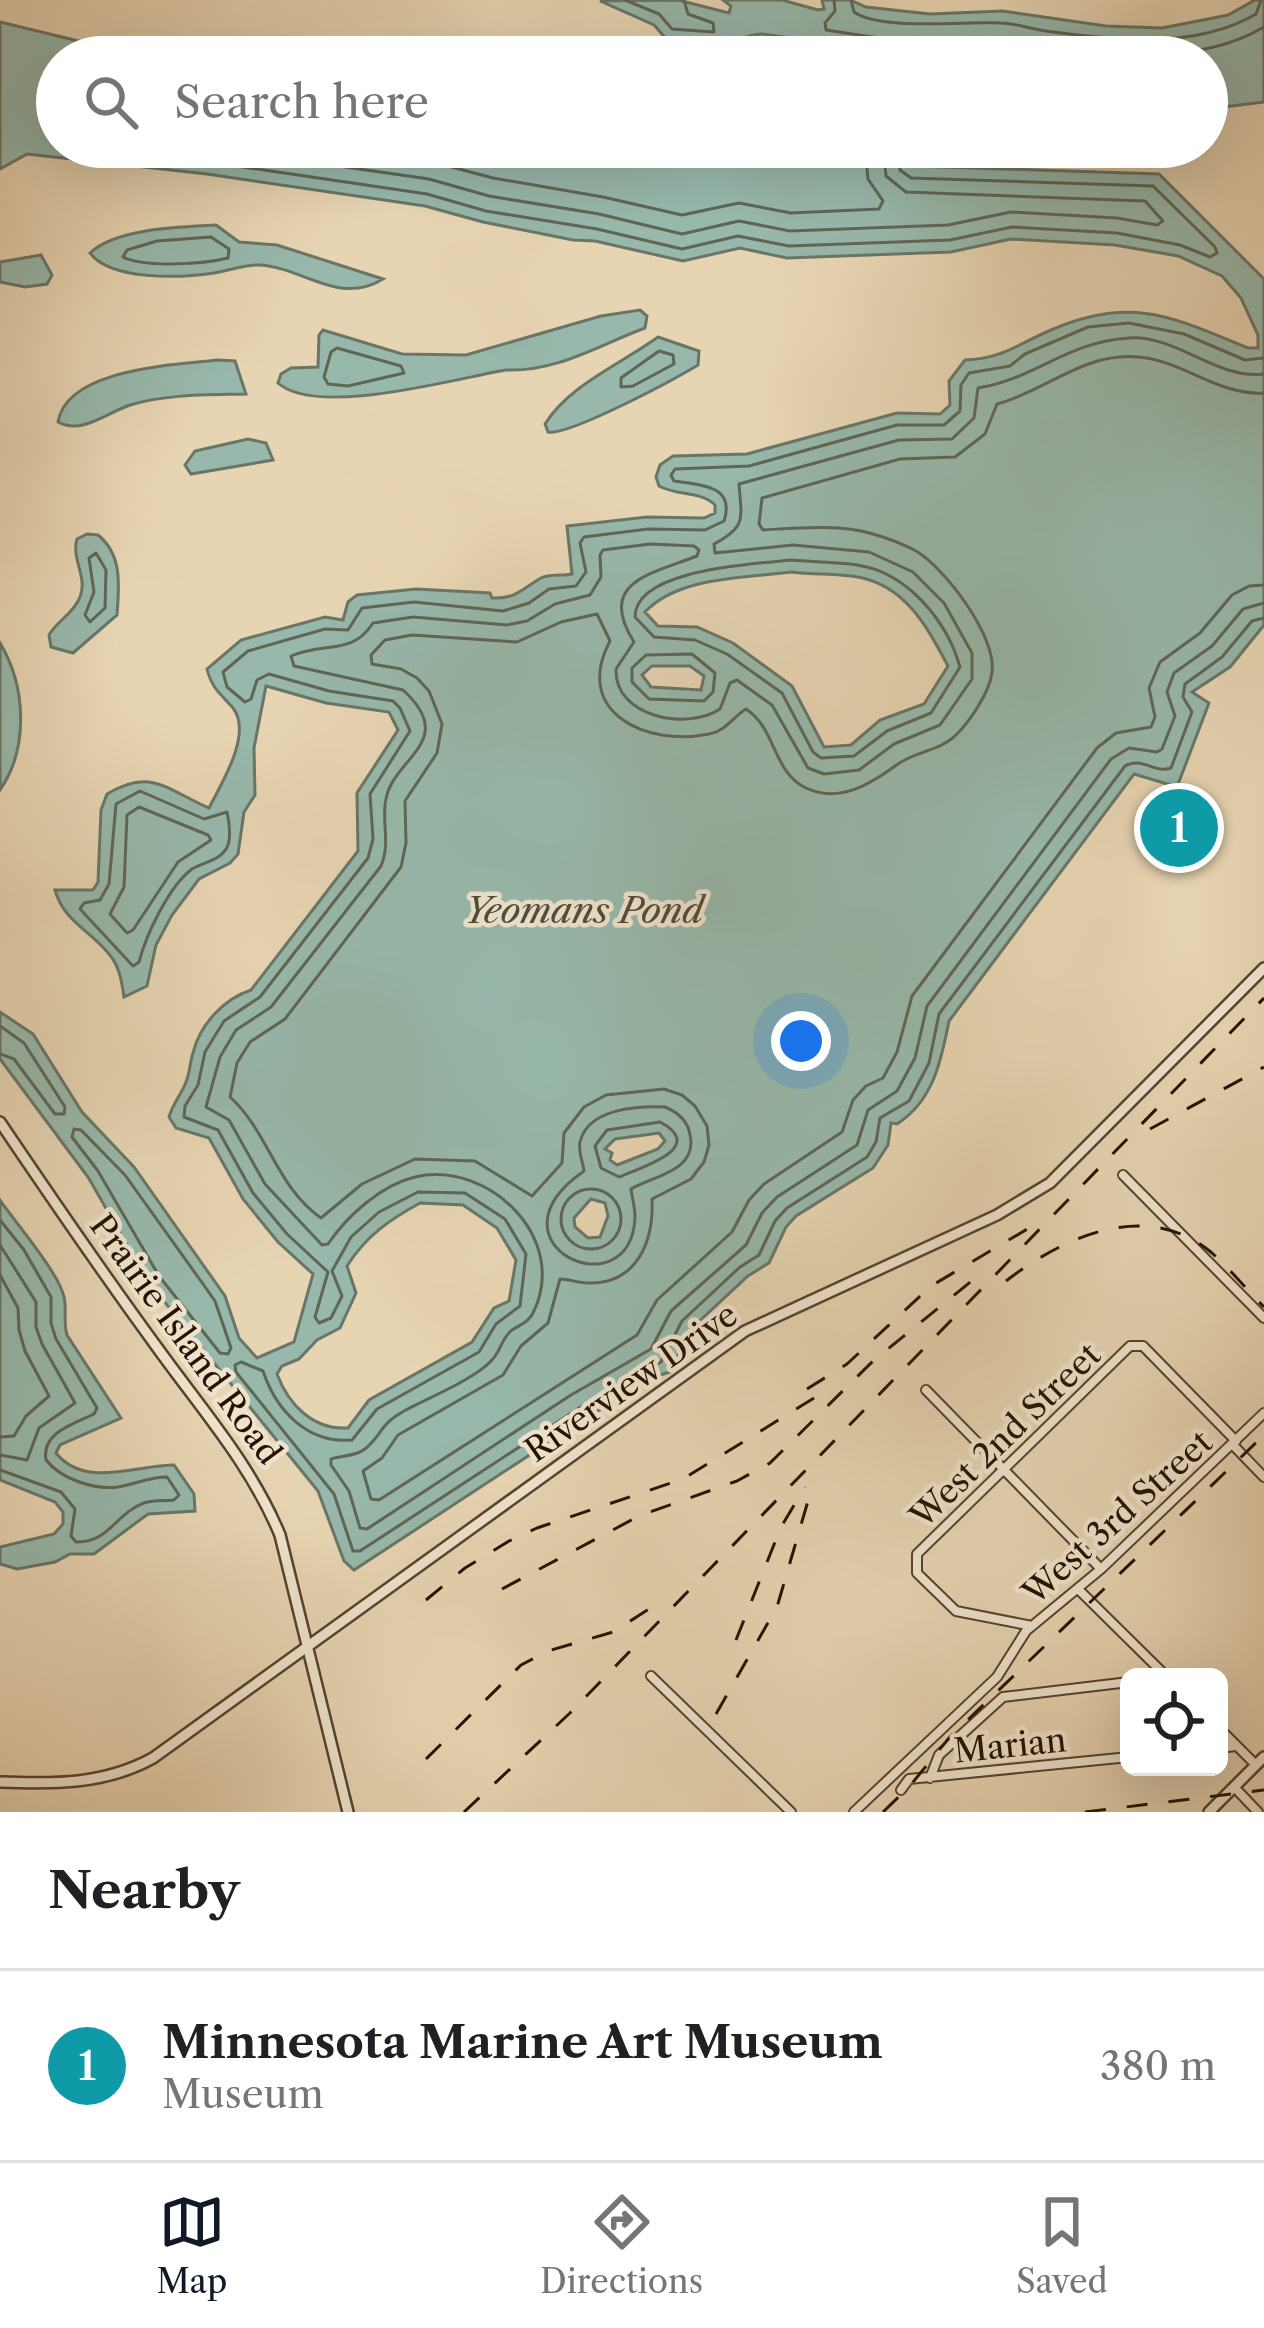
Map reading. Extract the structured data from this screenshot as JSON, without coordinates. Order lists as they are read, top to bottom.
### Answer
{
  "streets": {
    "street": [
      "Prairie Island Road",
      "Riverview Drive",
      "West 2nd Street",
      "West 3rd Street",
      "Marian"
    ]
  },
  "crossings": [
    ["Prairie Island Road", "Riverview Drive"],
    ["West 2nd Street", "West 3rd Street"]
  ],
  "water": ["Yeomans Pond"],
  "page": {
    "search": "Search here",
    "pins": "1",
    "heading": "Nearby",
    "list": [
      {
        "mark": "1",
        "name": "Minnesota Marine Art Museum",
        "note": "Museum",
        "value": "380 m"
      }
    ],
    "nav": ["Map", "Directions", "Saved"]
  }
}
